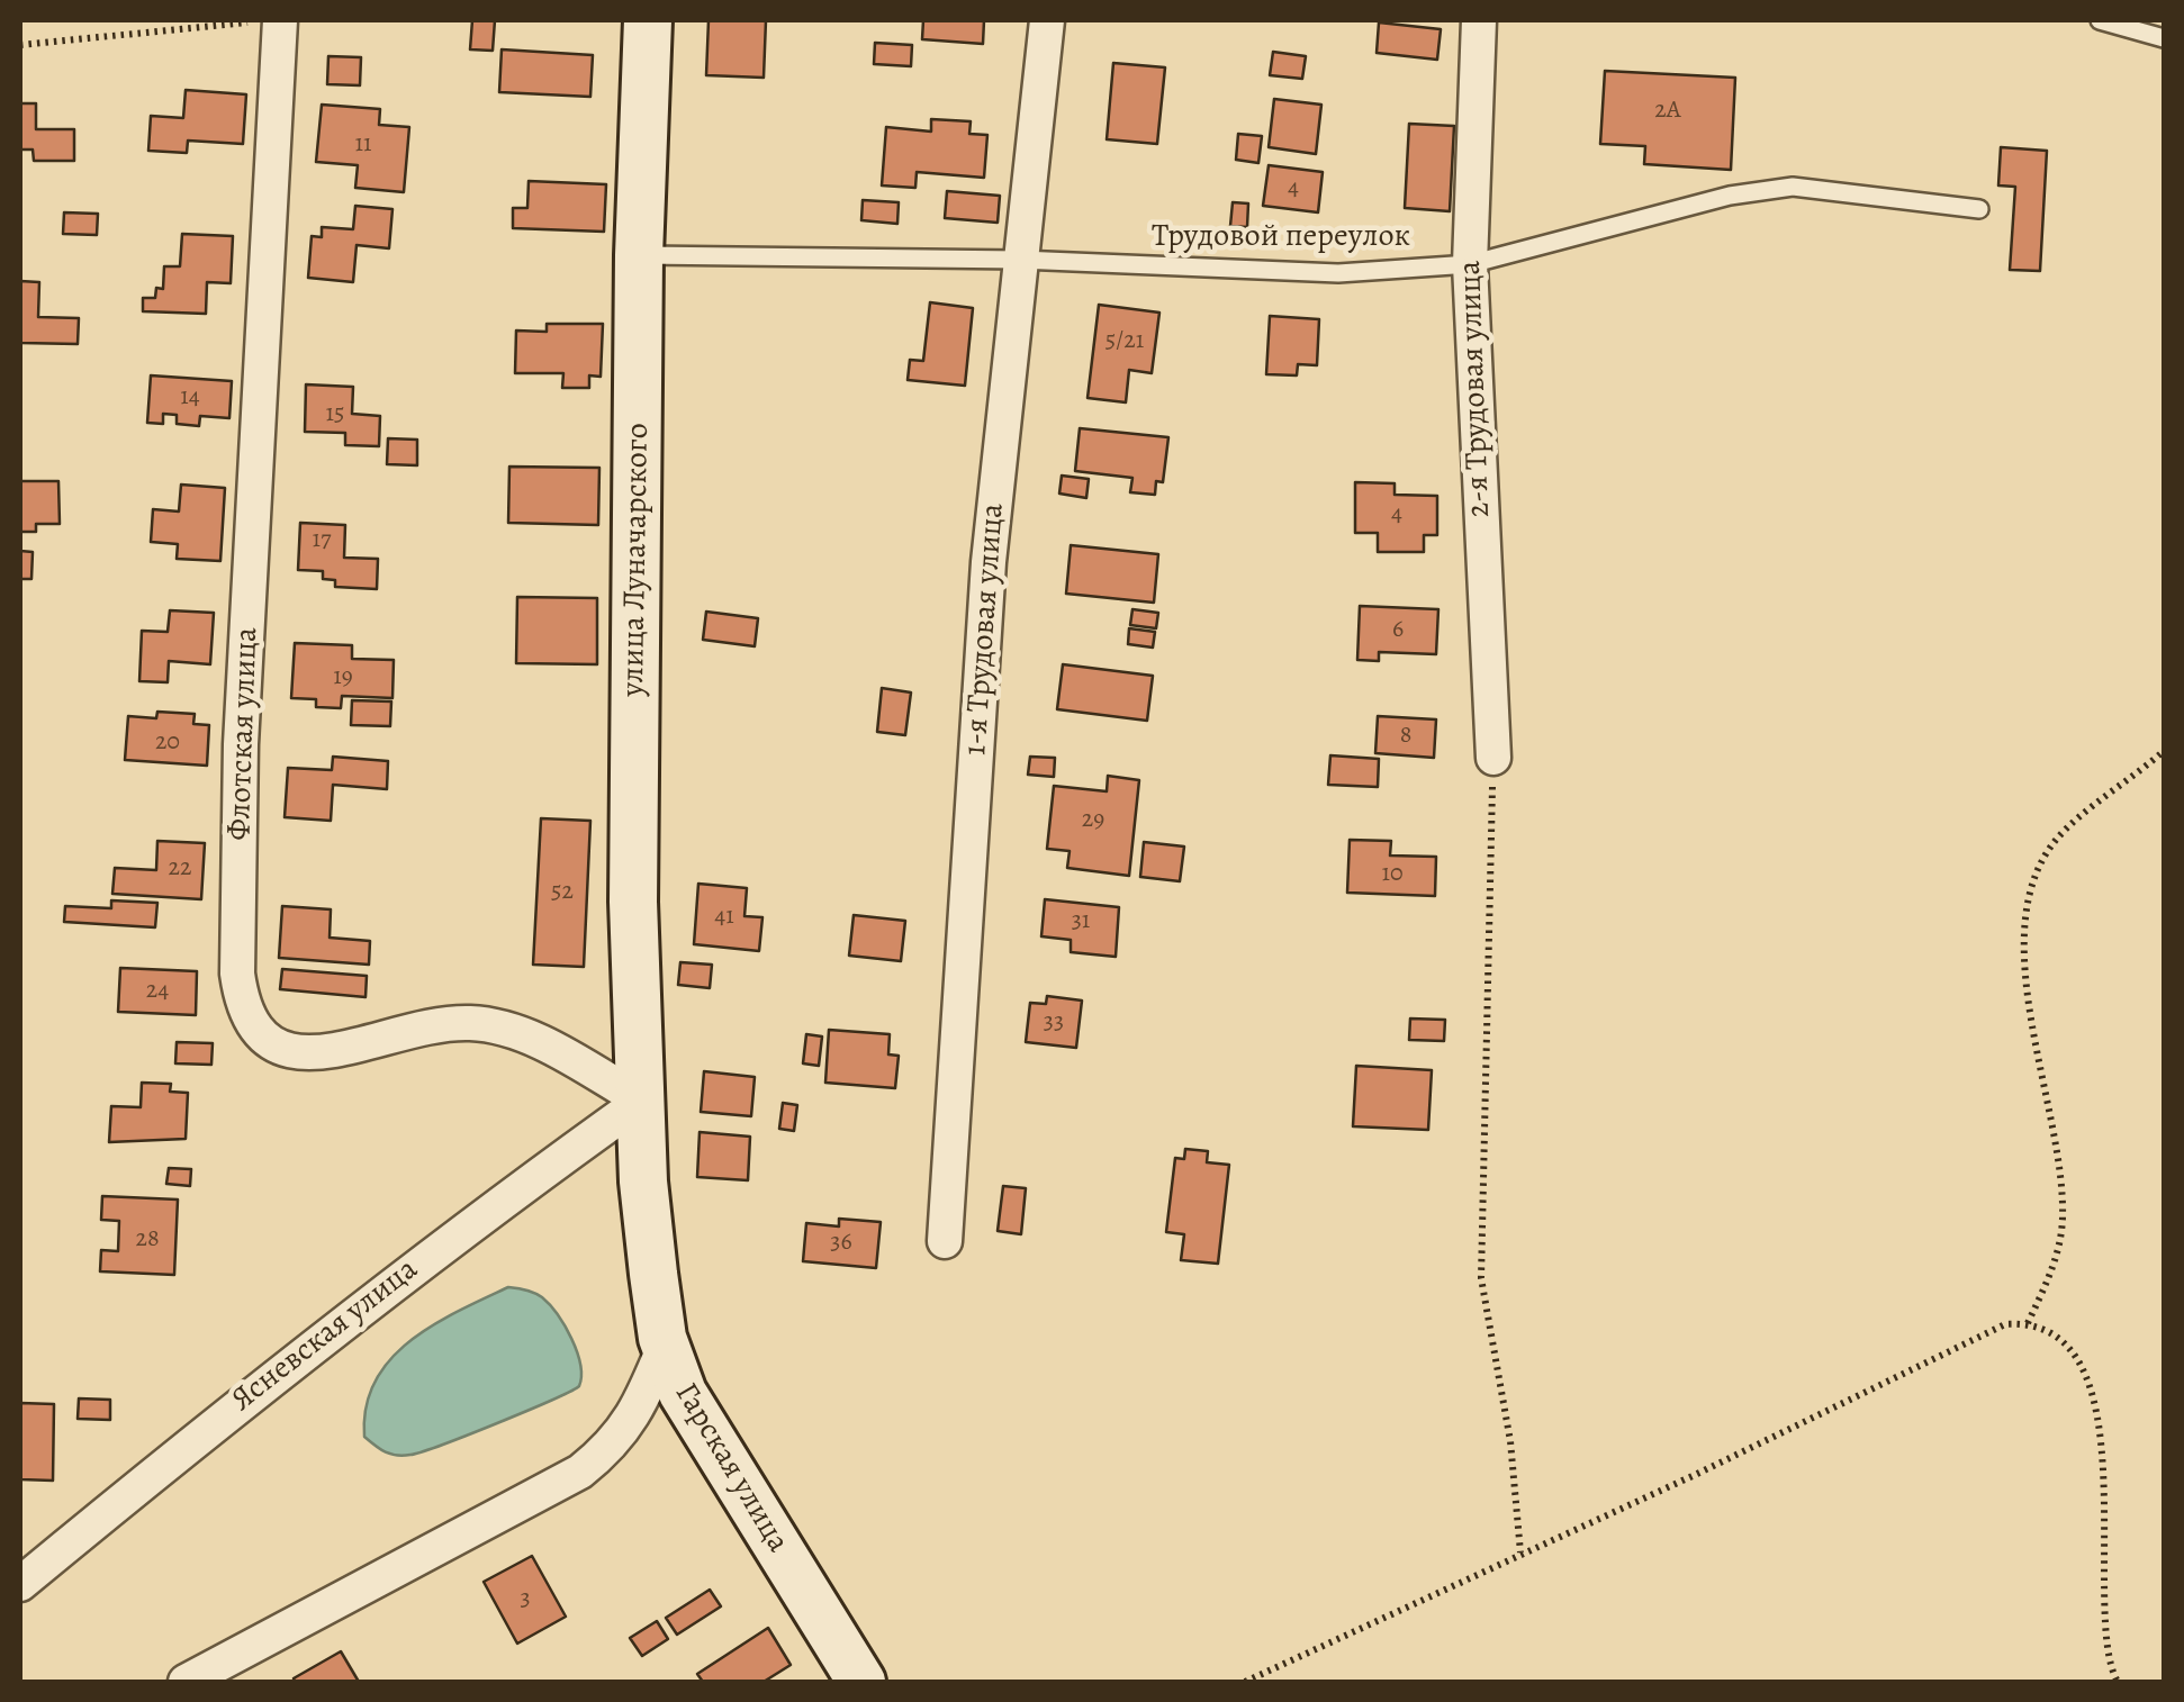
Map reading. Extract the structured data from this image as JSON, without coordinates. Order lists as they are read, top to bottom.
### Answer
{
  "streets": {
    "main road": ["улица Луначарского", "Гарская улица"],
    "street": [
      "2-я Трудовая улица",
      "1-я Трудовая улица",
      "Флотская улица",
      "Ясневская улица"
    ],
    "lane": ["Трудовой переулок"]
  },
  "crossings": [
    ["Трудовой переулок", "2-я Трудовая улица"],
    ["Трудовой переулок", "улица Луначарского"],
    ["Трудовой переулок", "1-я Трудовая улица"],
    ["улица Луначарского", "Флотская улица"],
    ["улица Луначарского", "Ясневская улица"],
    ["улица Луначарского", "Гарская улица"],
    ["Флотская улица", "Ясневская улица"],
    ["Флотская улица", "Гарская улица"],
    ["Ясневская улица", "Гарская улица"]
  ],
  "house_numbers": [
    "2А",
    "11",
    "4",
    "5/21",
    "14",
    "15",
    "4",
    "17",
    "6",
    "19",
    "8",
    "20",
    "29",
    "22",
    "10",
    "52",
    "41",
    "31",
    "24",
    "33",
    "28",
    "36",
    "3"
  ]
}
